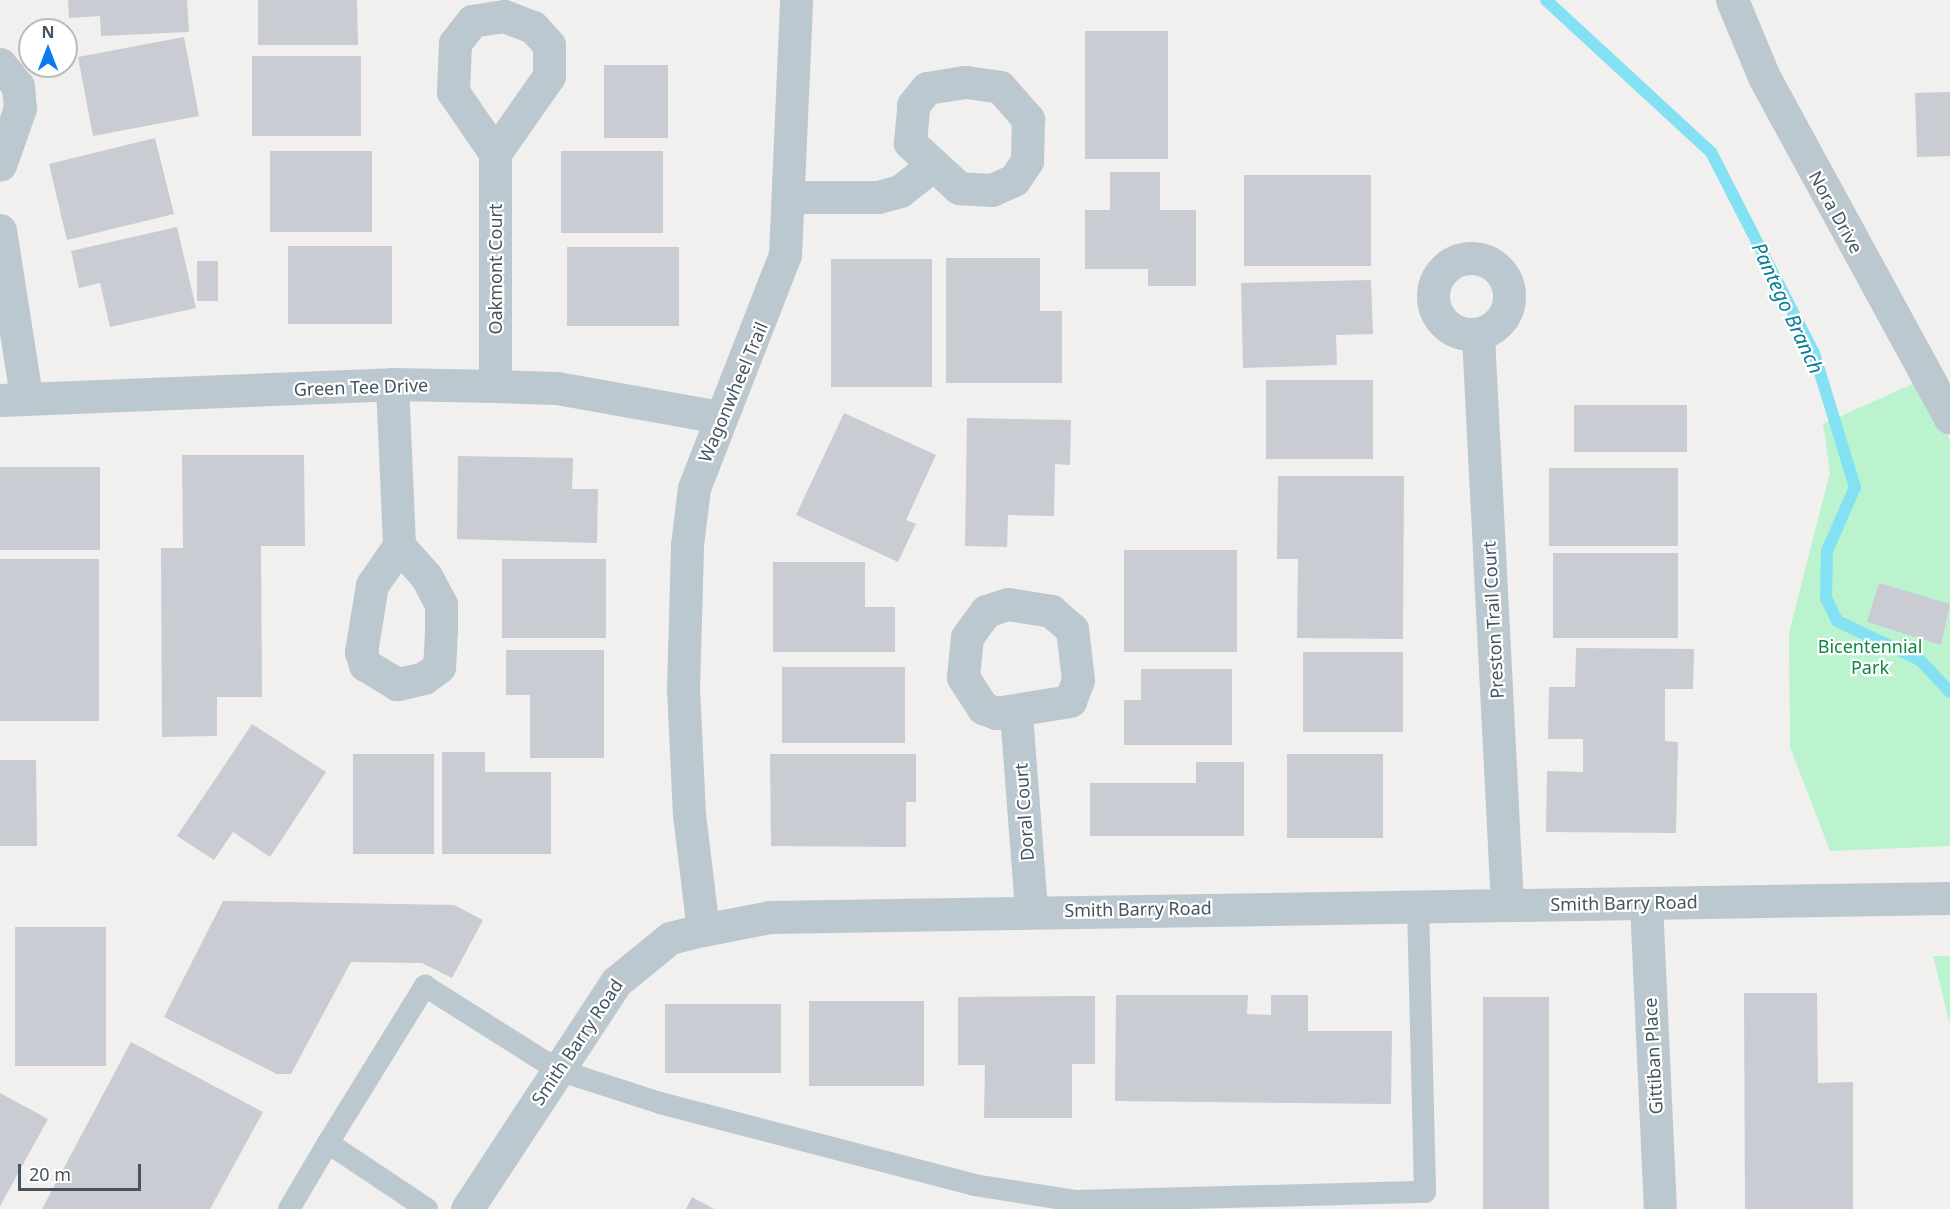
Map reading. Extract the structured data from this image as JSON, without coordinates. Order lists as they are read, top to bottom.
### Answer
{
  "streets": {
    "street": [
      "Nora Drive",
      "Oakmont Court",
      "Green Tee Drive",
      "Wagonwheel Trail",
      "Preston Trail Court",
      "Doral Court",
      "Smith Barry Road",
      "Gittiban Place"
    ]
  },
  "crossings": [
    ["Oakmont Court", "Green Tee Drive"],
    ["Green Tee Drive", "Wagonwheel Trail"],
    ["Wagonwheel Trail", "Smith Barry Road"],
    ["Preston Trail Court", "Smith Barry Road"],
    ["Doral Court", "Smith Barry Road"],
    ["Smith Barry Road", "Gittiban Place"]
  ],
  "water": ["Pantego Branch"],
  "parks": ["Bicentennial Park"],
  "scale_bar": "20 m",
  "north": "top"
}
